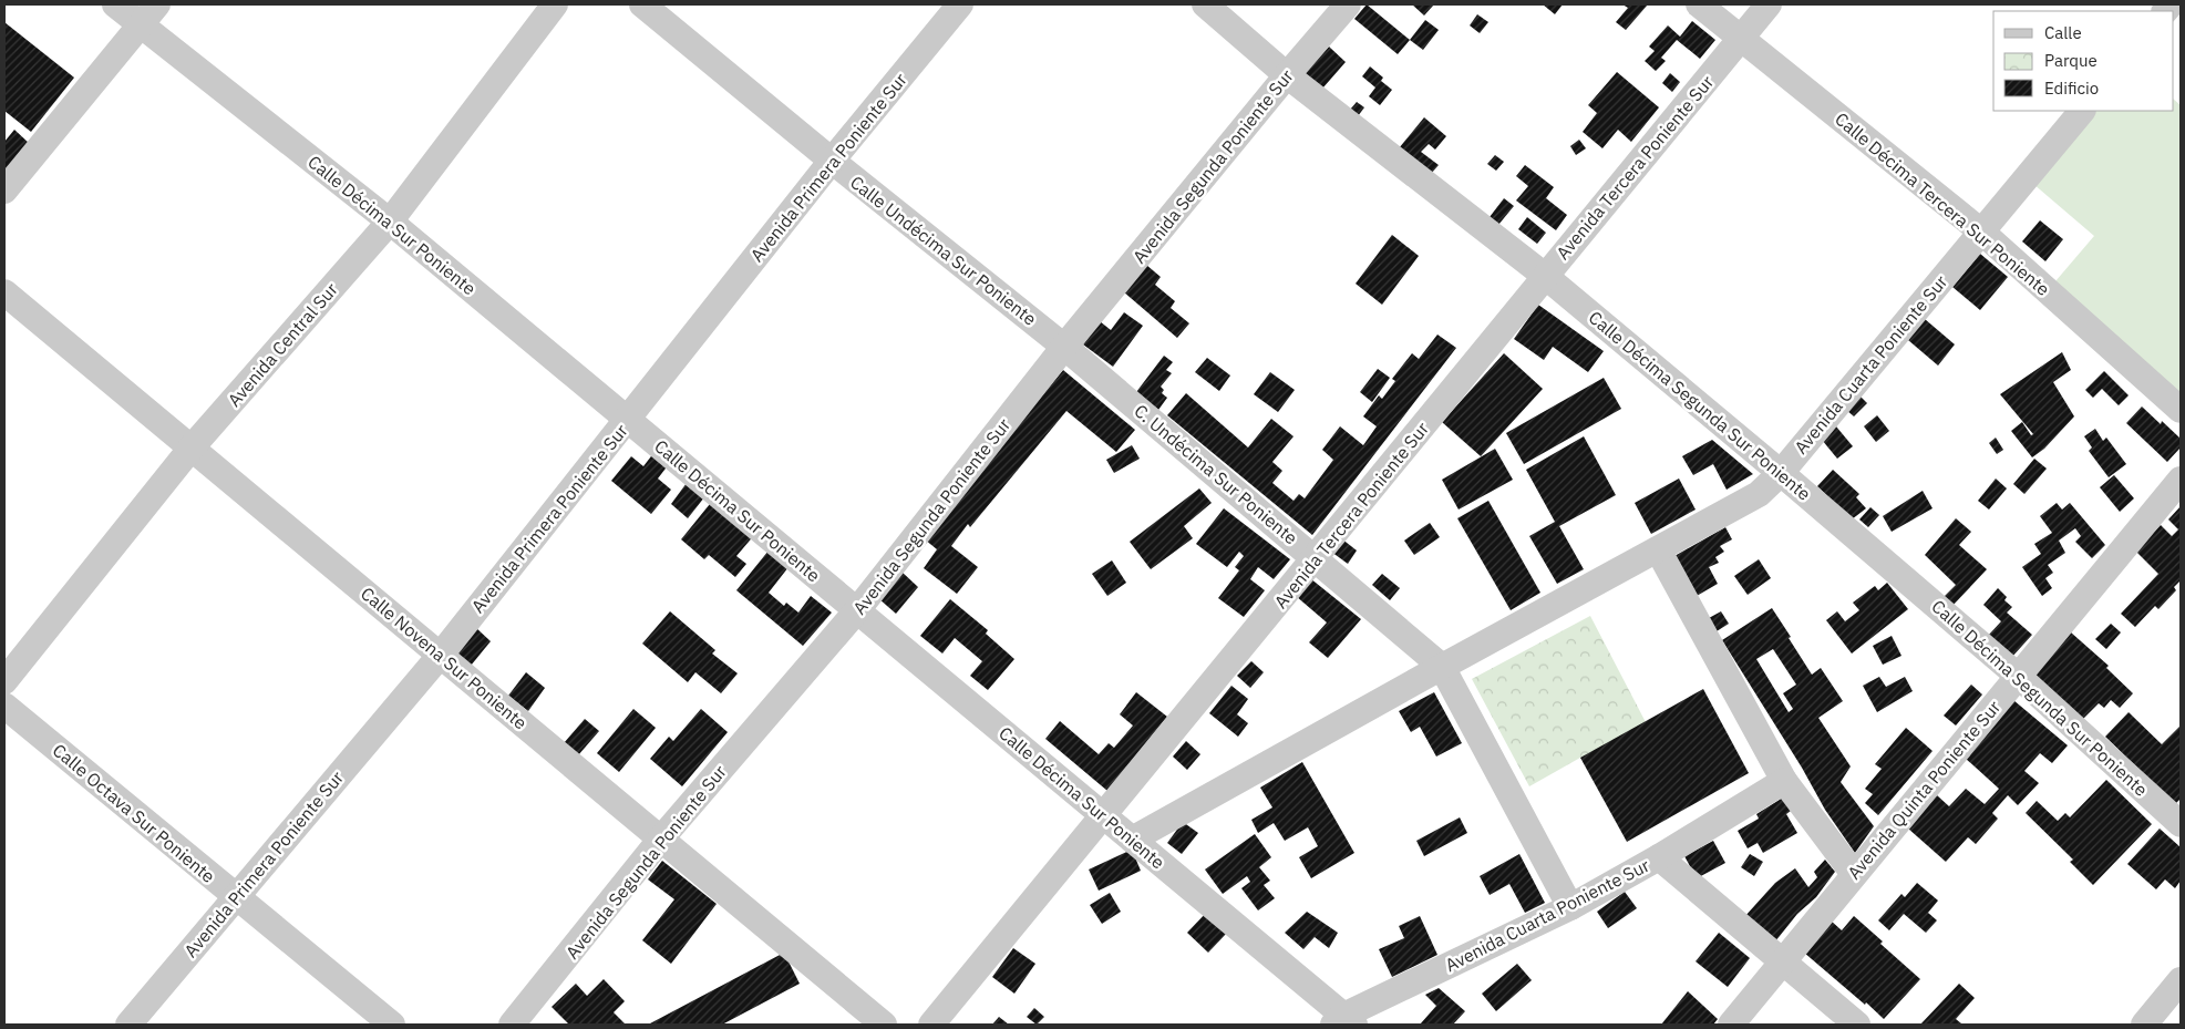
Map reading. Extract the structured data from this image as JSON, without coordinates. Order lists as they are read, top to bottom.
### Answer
{
  "streets": {
    "street": [
      "Avenida Segunda Poniente Sur",
      "Avenida Primera Poniente Sur",
      "Avenida Tercera Poniente Sur",
      "Calle Décima Tercera Sur Poniente",
      "Calle Décima Sur Poniente",
      "Calle Undécima Sur Poniente",
      "Avenida Central Sur",
      "Avenida Cuarta Poniente Sur",
      "Calle Décima Segunda Sur Poniente",
      "C. Undécima Sur Poniente",
      "Calle Novena Sur Poniente",
      "Avenida Quinta Poniente Sur",
      "Calle Octava Sur Poniente"
    ]
  },
  "crossings": [
    ["Avenida Segunda Poniente Sur", "Calle Décima Sur Poniente"],
    ["Avenida Segunda Poniente Sur", "Calle Undécima Sur Poniente"],
    ["Avenida Segunda Poniente Sur", "Calle Décima Segunda Sur Poniente"],
    ["Avenida Segunda Poniente Sur", "C. Undécima Sur Poniente"],
    ["Avenida Segunda Poniente Sur", "Calle Novena Sur Poniente"],
    ["Avenida Primera Poniente Sur", "Calle Décima Sur Poniente"],
    ["Avenida Primera Poniente Sur", "Calle Undécima Sur Poniente"],
    ["Avenida Primera Poniente Sur", "Calle Novena Sur Poniente"],
    ["Avenida Primera Poniente Sur", "Calle Octava Sur Poniente"],
    ["Avenida Tercera Poniente Sur", "Calle Décima Tercera Sur Poniente"],
    ["Avenida Tercera Poniente Sur", "Calle Décima Sur Poniente"],
    ["Avenida Tercera Poniente Sur", "Calle Décima Segunda Sur Poniente"],
    ["Avenida Tercera Poniente Sur", "C. Undécima Sur Poniente"],
    ["Calle Décima Tercera Sur Poniente", "Avenida Cuarta Poniente Sur"],
    ["Calle Décima Sur Poniente", "Avenida Central Sur"],
    ["Calle Décima Sur Poniente", "Avenida Cuarta Poniente Sur"],
    ["Calle Undécima Sur Poniente", "C. Undécima Sur Poniente"],
    ["Avenida Central Sur", "Calle Novena Sur Poniente"],
    ["Avenida Cuarta Poniente Sur", "Calle Décima Segunda Sur Poniente"],
    ["Avenida Cuarta Poniente Sur", "C. Undécima Sur Poniente"],
    ["Calle Décima Segunda Sur Poniente", "Avenida Quinta Poniente Sur"]
  ],
  "legend": ["Calle", "Parque", "Edificio"]
}
